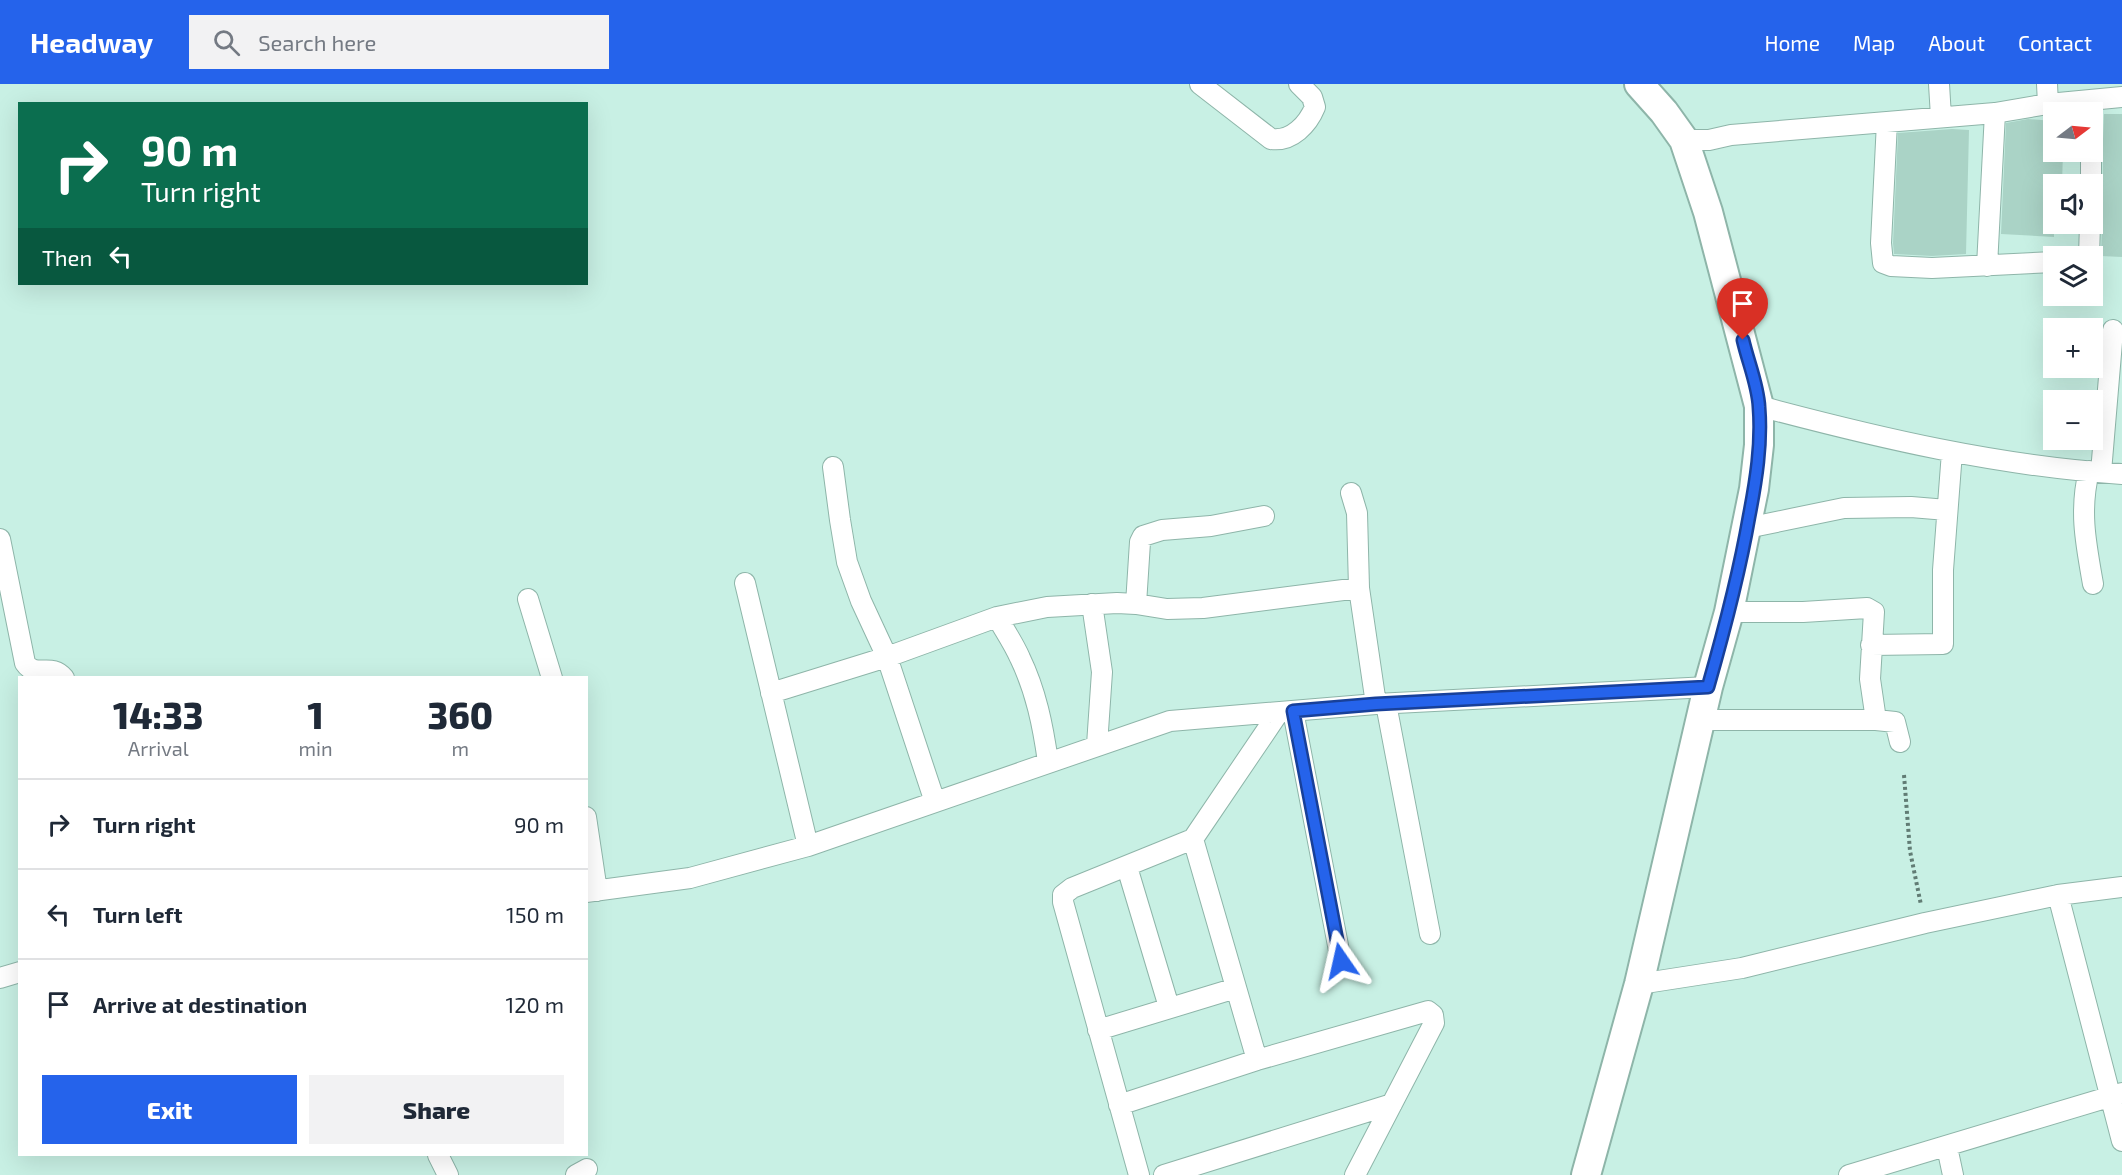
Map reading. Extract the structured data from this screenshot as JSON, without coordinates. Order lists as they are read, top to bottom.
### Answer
{
  "north": "right",
  "page": {
    "header": "Headway",
    "search": "Search here",
    "nav": [
      "Home",
      "Map",
      "About",
      "Contact"
    ],
    "map_buttons": ["+", "−"],
    "turn": ["90 m", "Turn right"],
    "then": "Then",
    "eta": [
      "14:33",
      "Arrival",
      "1",
      "min",
      "360",
      "m"
    ],
    "list": [
      {
        "name": "Turn right",
        "value": "90 m"
      },
      {
        "name": "Turn left",
        "value": "150 m"
      },
      {
        "name": "Arrive at destination",
        "value": "120 m"
      }
    ],
    "buttons": ["Exit", "Share"]
  }
}
